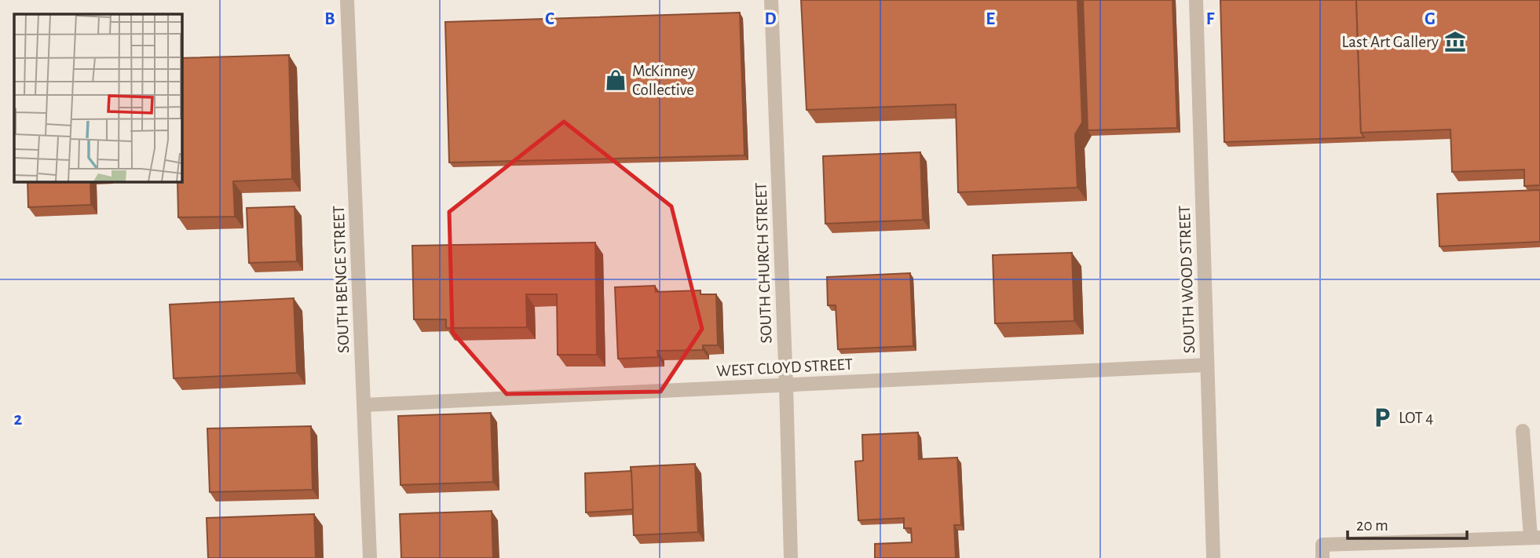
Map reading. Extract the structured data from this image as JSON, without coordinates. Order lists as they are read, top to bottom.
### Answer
{
  "streets": {
    "street": [
      "SOUTH CHURCH STREET",
      "SOUTH BENGE STREET",
      "SOUTH WOOD STREET",
      "WEST CLOYD STREET"
    ]
  },
  "crossings": [
    ["SOUTH CHURCH STREET", "WEST CLOYD STREET"],
    ["SOUTH BENGE STREET", "WEST CLOYD STREET"],
    ["SOUTH WOOD STREET", "WEST CLOYD STREET"]
  ],
  "places": {
    "museum": ["Last Art Gallery"],
    "shop": ["McKinney Collective"],
    "parking": ["LOT 4"]
  },
  "scale_bar": "20 m",
  "grid": {
    "columns": [
      "B",
      "C",
      "D",
      "E",
      "F",
      "G"
    ],
    "rows": ["2"]
  }
}
